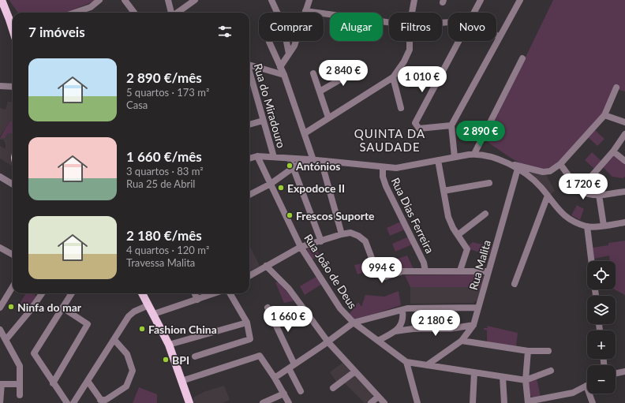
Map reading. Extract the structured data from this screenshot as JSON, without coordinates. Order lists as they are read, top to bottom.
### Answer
{
  "streets": {
    "street": [
      "Rua do Miradouro",
      "Rua Dias Ferreira",
      "Rua Malita",
      "Rua João de Deus"
    ]
  },
  "crossings": [
    ["Rua Malita", "Rua João de Deus"]
  ],
  "districts": ["QUINTA DA SAUDADE"],
  "places": [
    "Antónios",
    "Expodoce II",
    "Frescos Suporte",
    "Ninfa do mar",
    "Fashion China",
    "BPI"
  ],
  "page": {
    "chip": [
      "Comprar",
      "Alugar",
      "Filtros",
      "Novo"
    ],
    "heading": "7 imóveis",
    "list": [
      {
        "name": "2 890 €/mês",
        "note": "5 quartos · 173 m² · Casa"
      },
      {
        "name": "1 660 €/mês",
        "note": "3 quartos · 83 m² · Rua 25 de Abril"
      },
      {
        "name": "2 180 €/mês",
        "note": "4 quartos · 120 m² · Travessa Malita"
      }
    ],
    "price": [
      "2 840 €",
      "1 010 €",
      "2 890 €",
      "1 720 €",
      "994 €",
      "1 660 €",
      "2 180 €"
    ],
    "map_buttons": ["+", "−"]
  }
}
